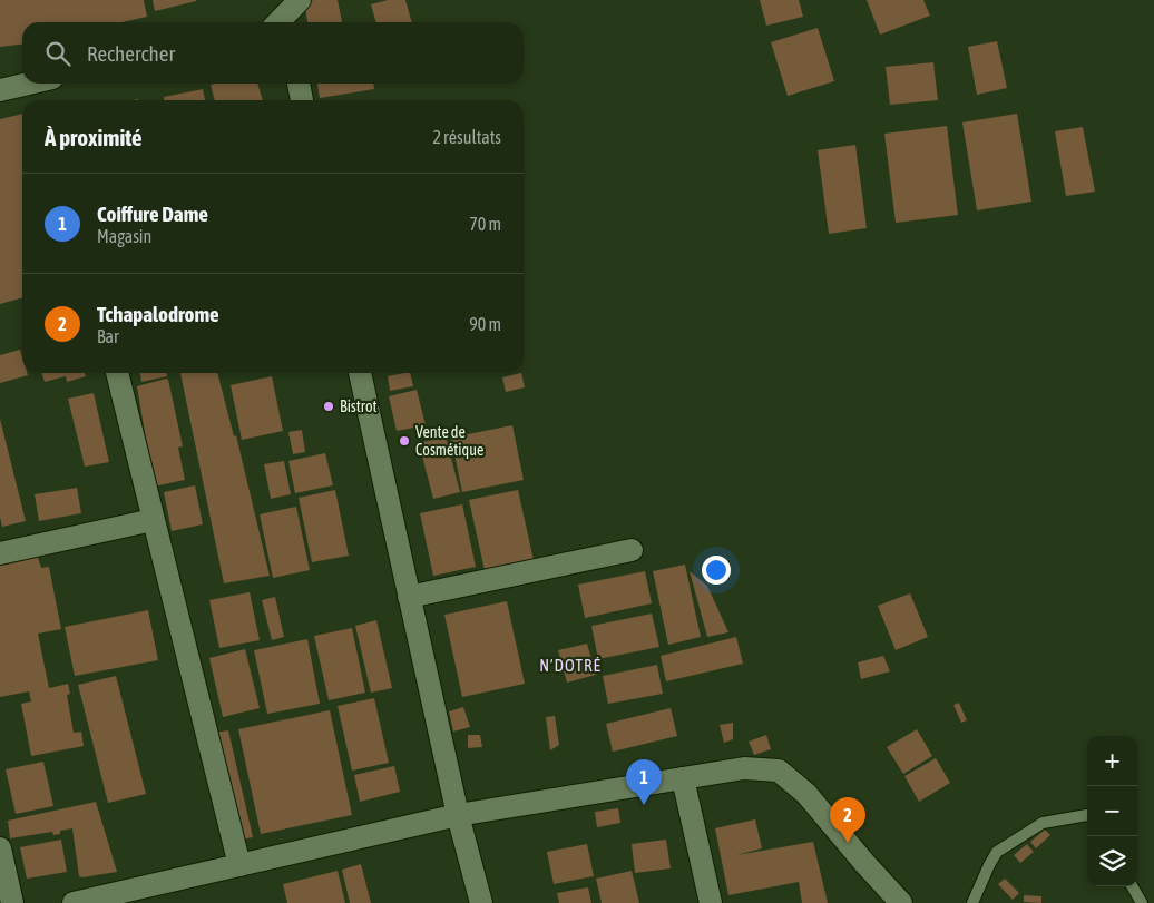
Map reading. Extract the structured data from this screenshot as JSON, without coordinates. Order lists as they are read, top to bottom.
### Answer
{
  "districts": ["N’DOTRÉ"],
  "places": ["Bistrot", "Vente de Cosmétique"],
  "page": {
    "search": "Rechercher",
    "heading": ["À proximité", "2 résultats"],
    "list": [
      {
        "mark": "1",
        "name": "Coiffure Dame",
        "note": "Magasin",
        "value": "70 m"
      },
      {
        "mark": "2",
        "name": "Tchapalodrome",
        "note": "Bar",
        "value": "90 m"
      }
    ],
    "map_buttons": ["+", "−"],
    "pins": ["1", "2"]
  }
}
